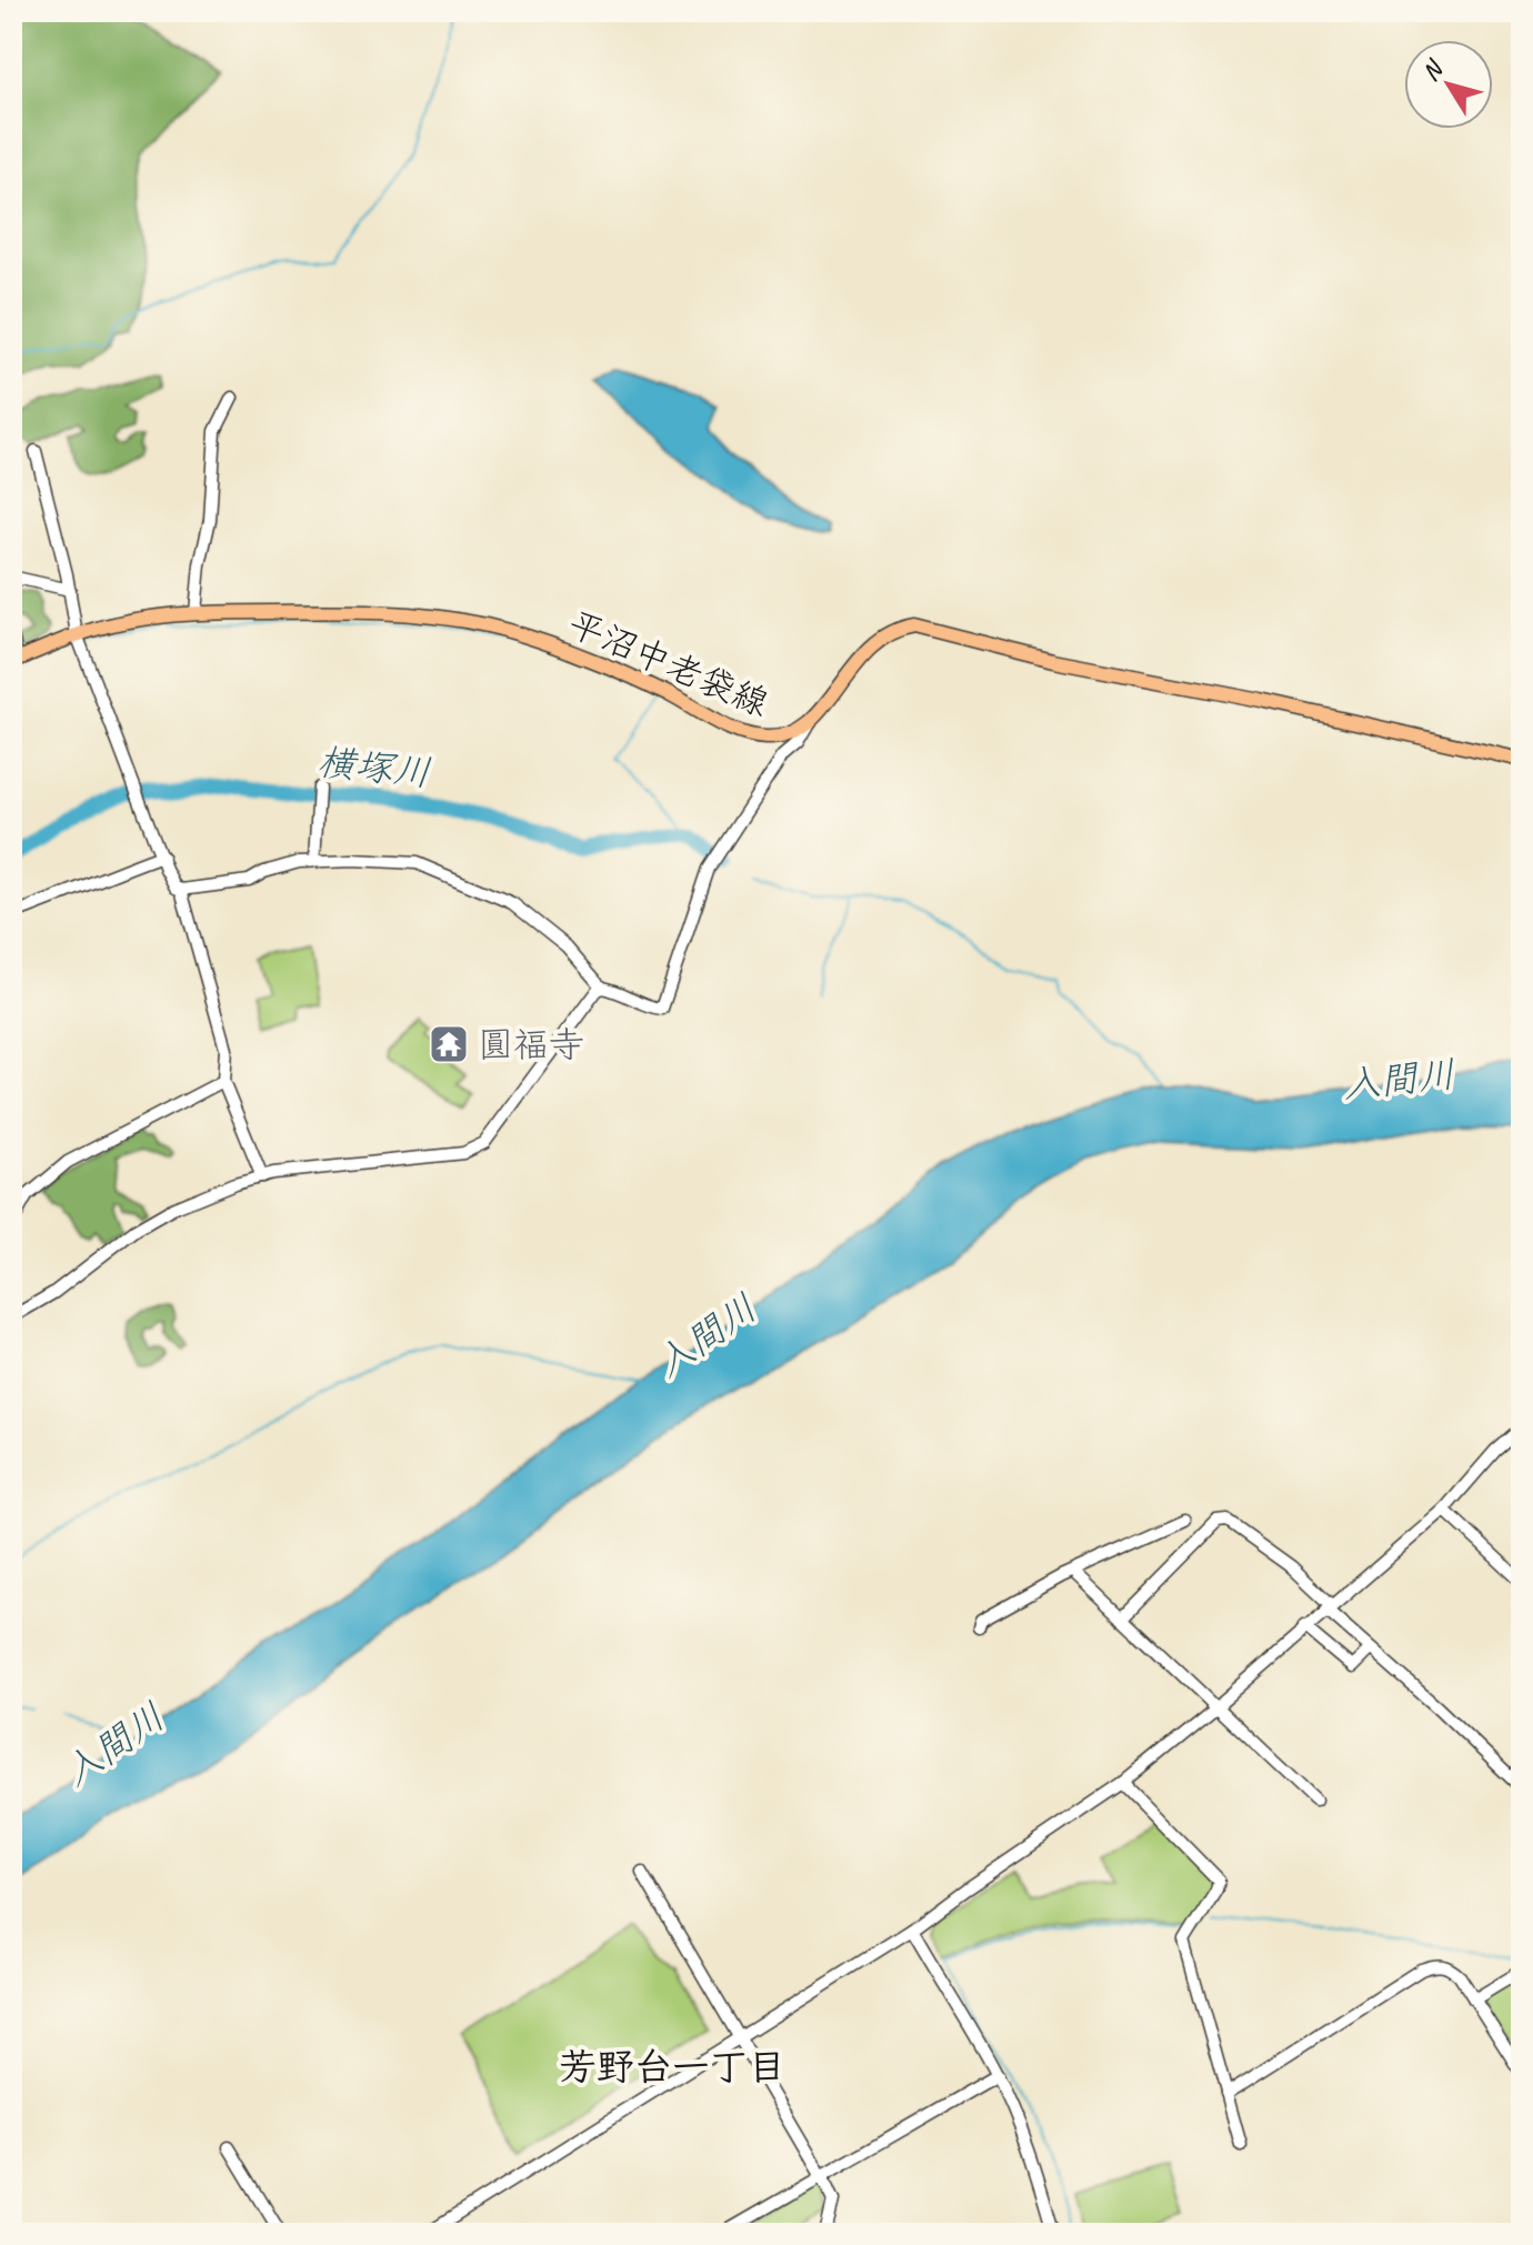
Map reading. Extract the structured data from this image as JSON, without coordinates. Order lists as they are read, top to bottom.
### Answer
{
  "streets": {
    "main road": ["平沼中老袋線"]
  },
  "districts": ["芳野台一丁目"],
  "water": ["横塚川", "入間川"],
  "places": {
    "temple": ["圓福寺"]
  },
  "north": "top left"
}
